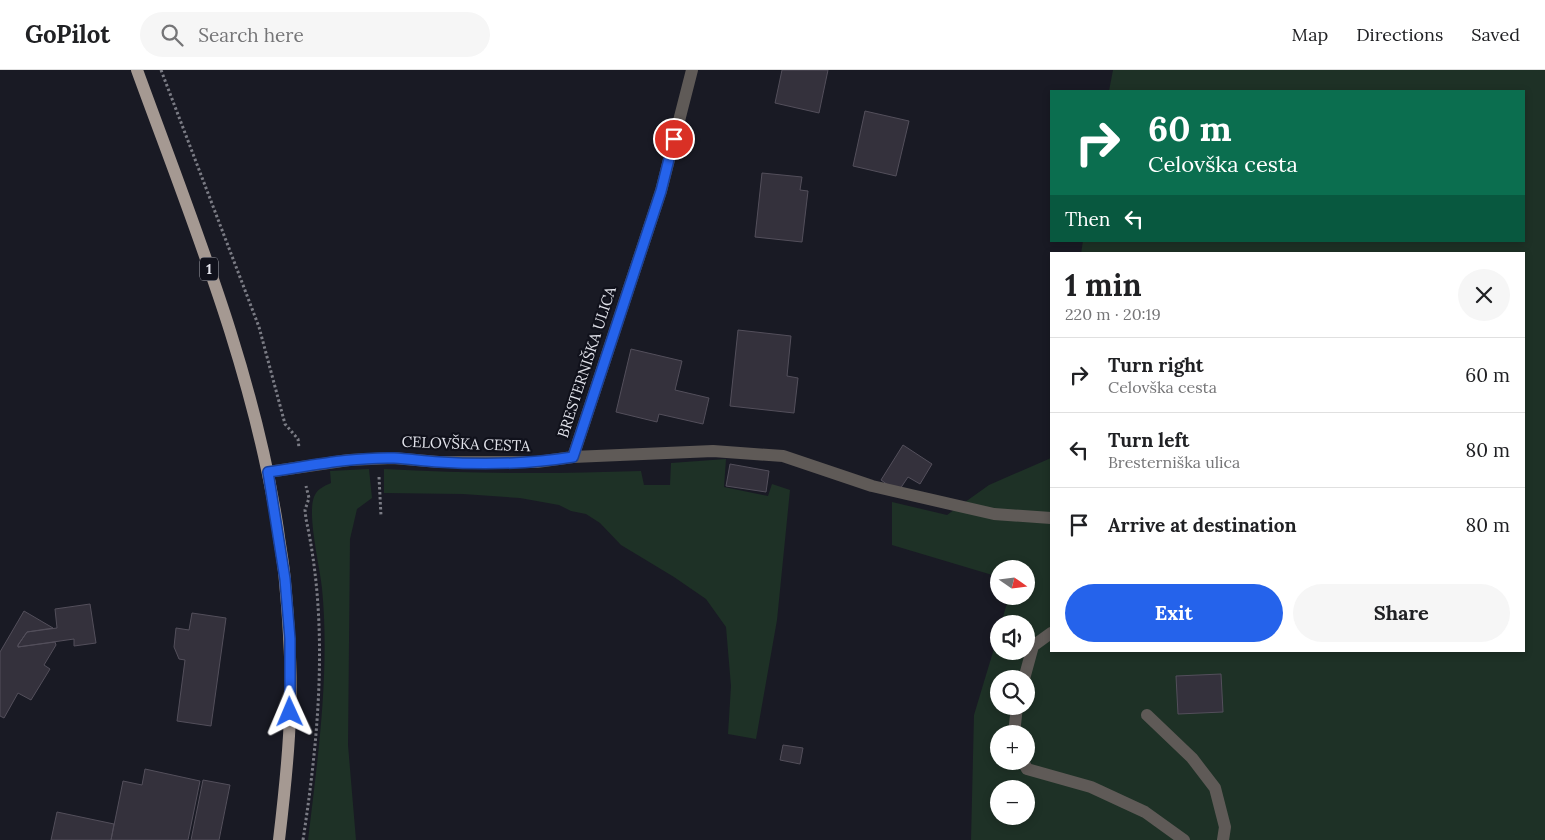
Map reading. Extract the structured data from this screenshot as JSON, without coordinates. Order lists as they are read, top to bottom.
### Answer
{
  "streets": {
    "main road": ["1"],
    "street": ["BRESTERNIŠKA ULICA", "CELOVŠKA CESTA"]
  },
  "crossings": [
    ["1", "CELOVŠKA CESTA"],
    ["BRESTERNIŠKA ULICA", "CELOVŠKA CESTA"]
  ],
  "north": "right",
  "page": {
    "header": "GoPilot",
    "search": "Search here",
    "nav": ["Map", "Directions", "Saved"],
    "turn": ["60 m", "Celovška cesta"],
    "then": "Then",
    "heading": ["1 min", "220 m · 20:19"],
    "list": [
      {
        "name": "Turn right",
        "note": "Celovška cesta",
        "value": "60 m"
      },
      {
        "name": "Turn left",
        "note": "Bresterniška ulica",
        "value": "80 m"
      },
      {
        "name": "Arrive at destination",
        "value": "80 m"
      }
    ],
    "map_buttons": ["+", "−"],
    "buttons": ["Exit", "Share"]
  }
}
